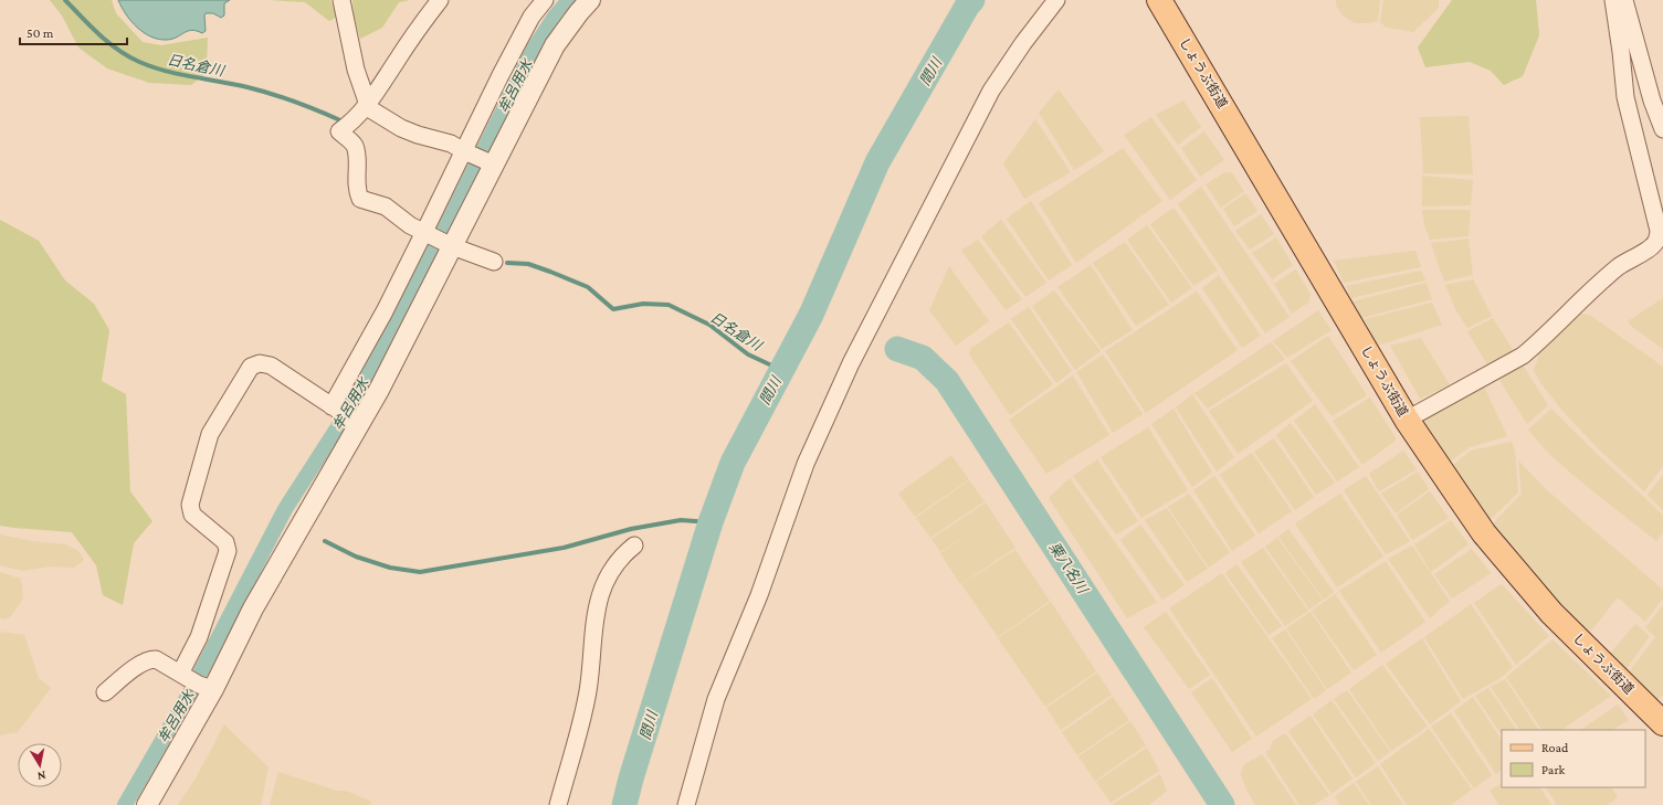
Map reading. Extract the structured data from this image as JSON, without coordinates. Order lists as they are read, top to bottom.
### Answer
{
  "streets": {
    "main road": ["しょうぶ街道"]
  },
  "water": [
    "日名倉川",
    "間川",
    "牟呂用水",
    "栗八名川"
  ],
  "legend": ["Road", "Park"],
  "scale_bar": "50 m",
  "north": "bottom"
}
